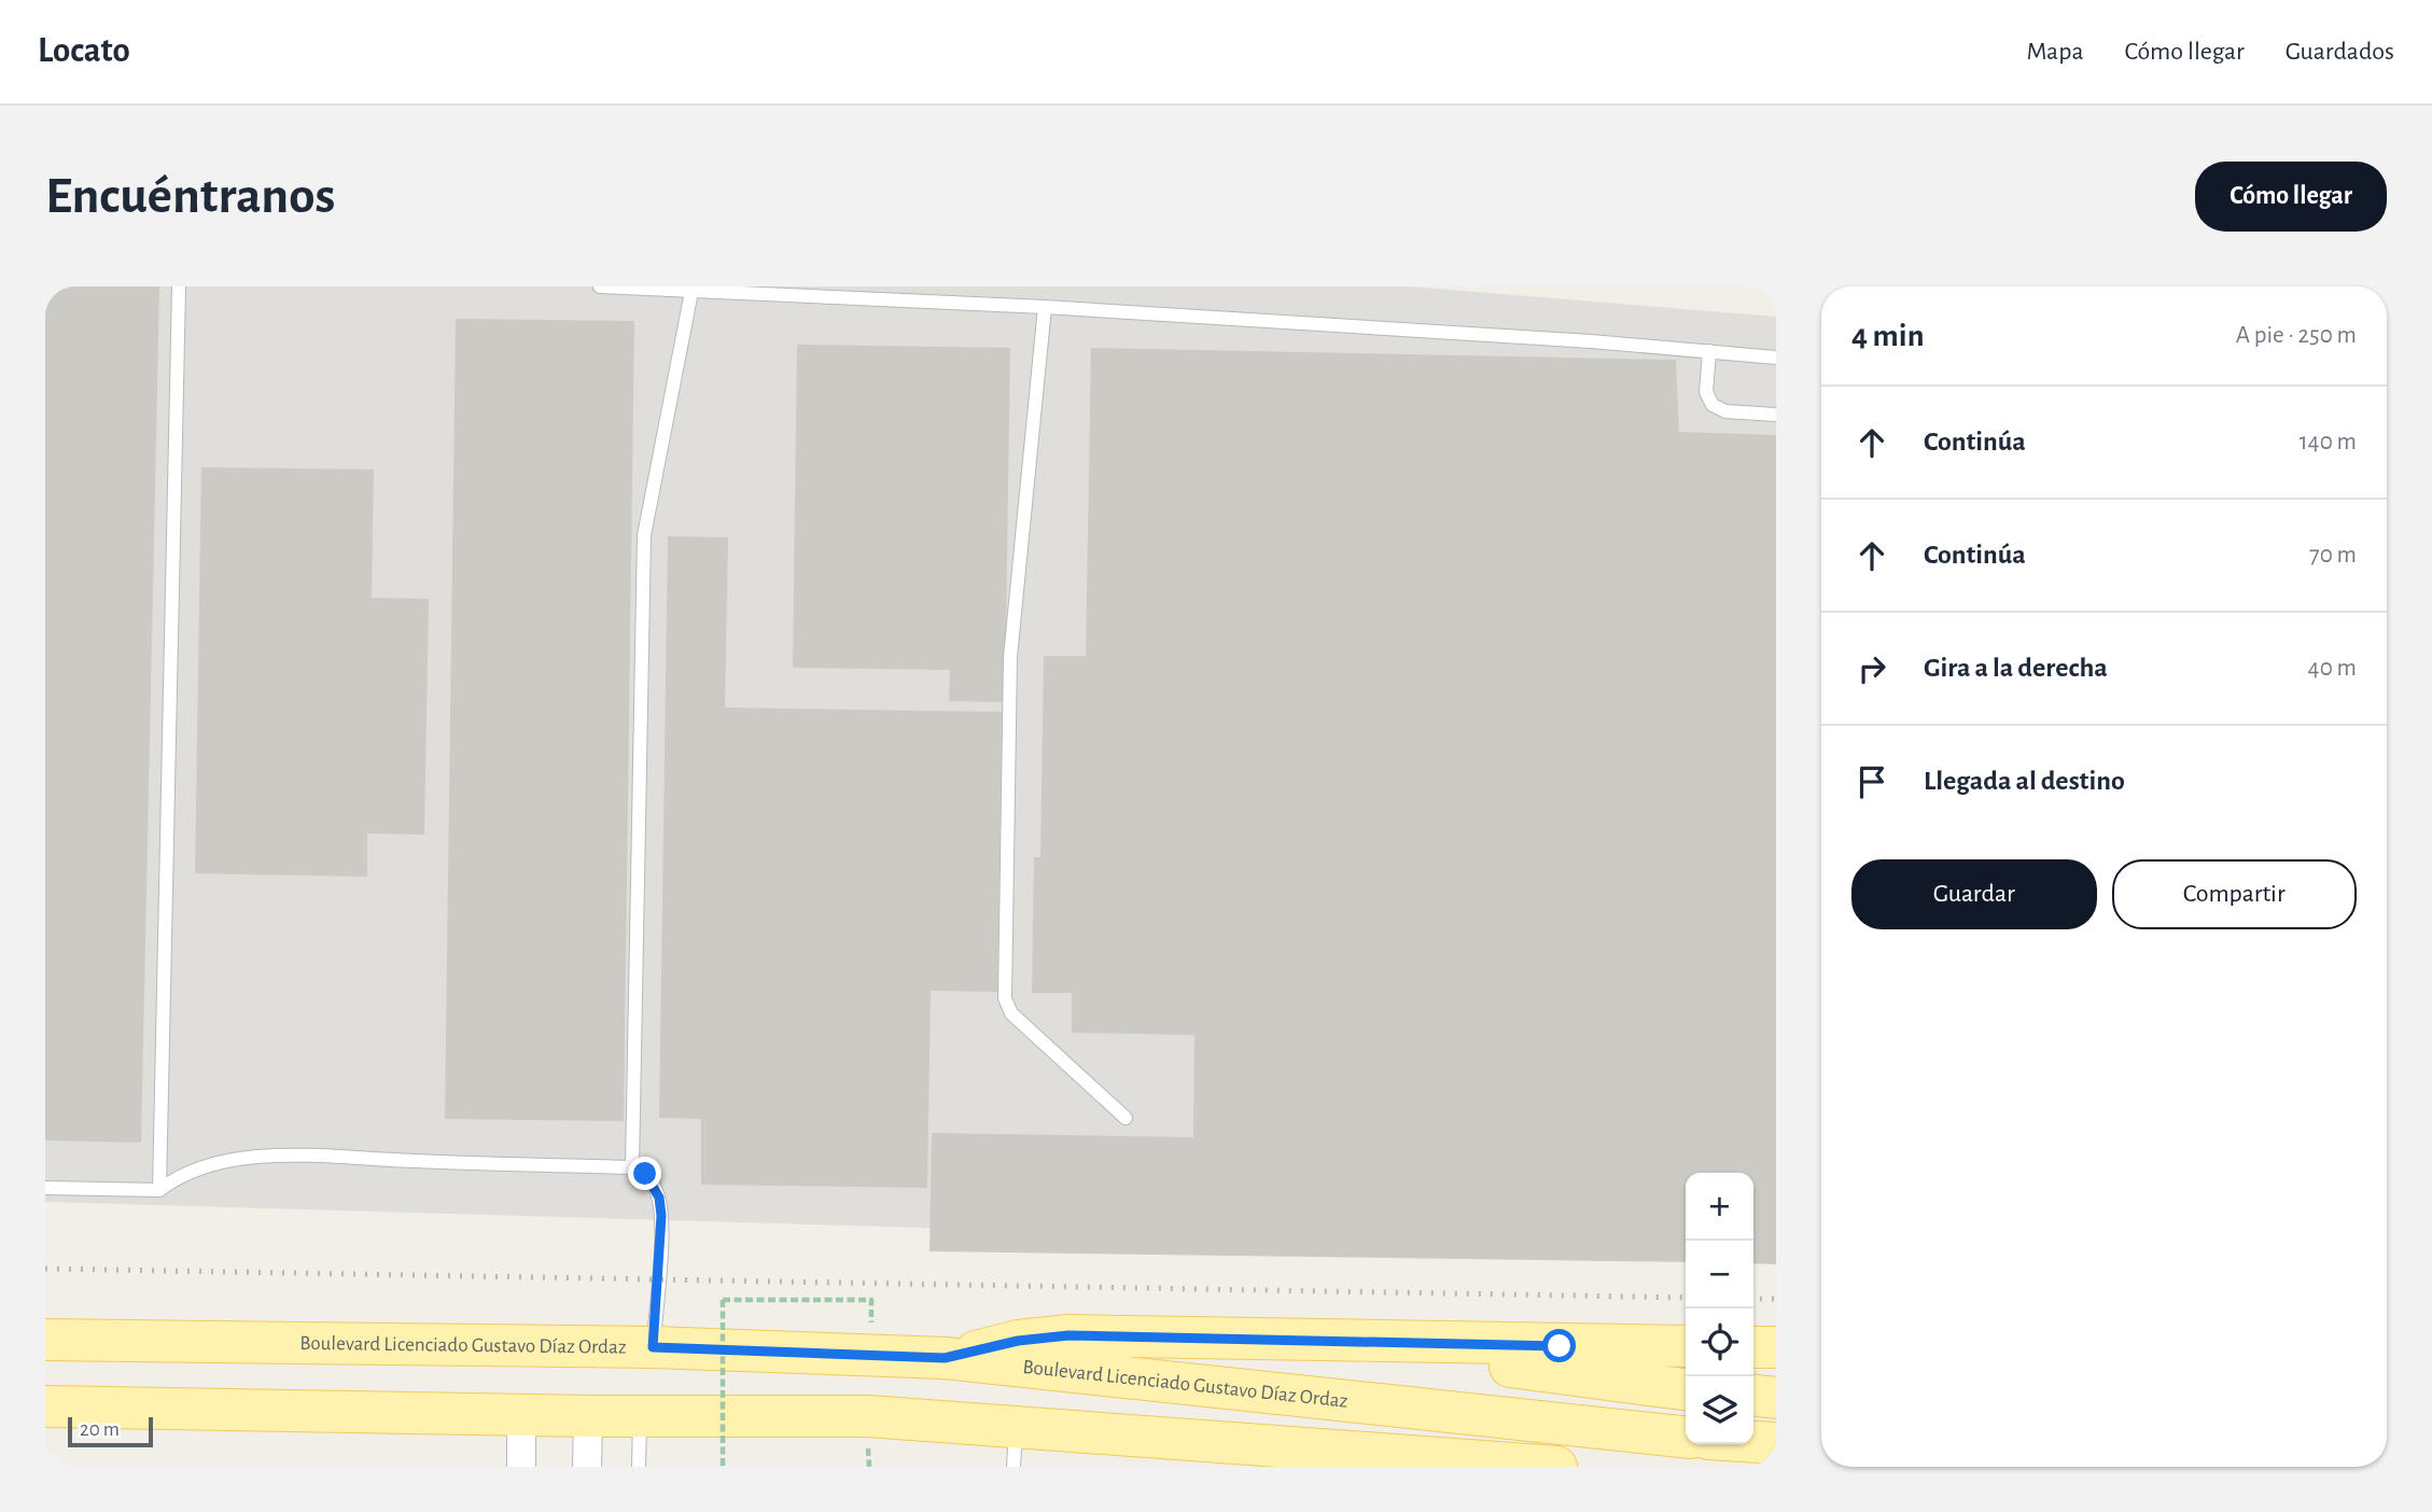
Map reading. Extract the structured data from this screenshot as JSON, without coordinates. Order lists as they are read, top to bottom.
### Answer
{
  "streets": {
    "main road": ["Boulevard Licenciado Gustavo Díaz Ordaz"]
  },
  "scale_bar": "20 m",
  "page": {
    "header": "Locato",
    "nav": ["Mapa", "Cómo llegar", "Guardados"],
    "buttons": [
      "Cómo llegar",
      ["Guardar", "Compartir"]
    ],
    "title": "Encuéntranos",
    "heading": ["4 min", "A pie · 250 m"],
    "list": [
      ["Continúa", "140 m"],
      ["Continúa", "70 m"],
      ["Gira a la derecha", "40 m"],
      "Llegada al destino"
    ],
    "map_buttons": ["+", "−"],
    "scale": "20 m"
  }
}
